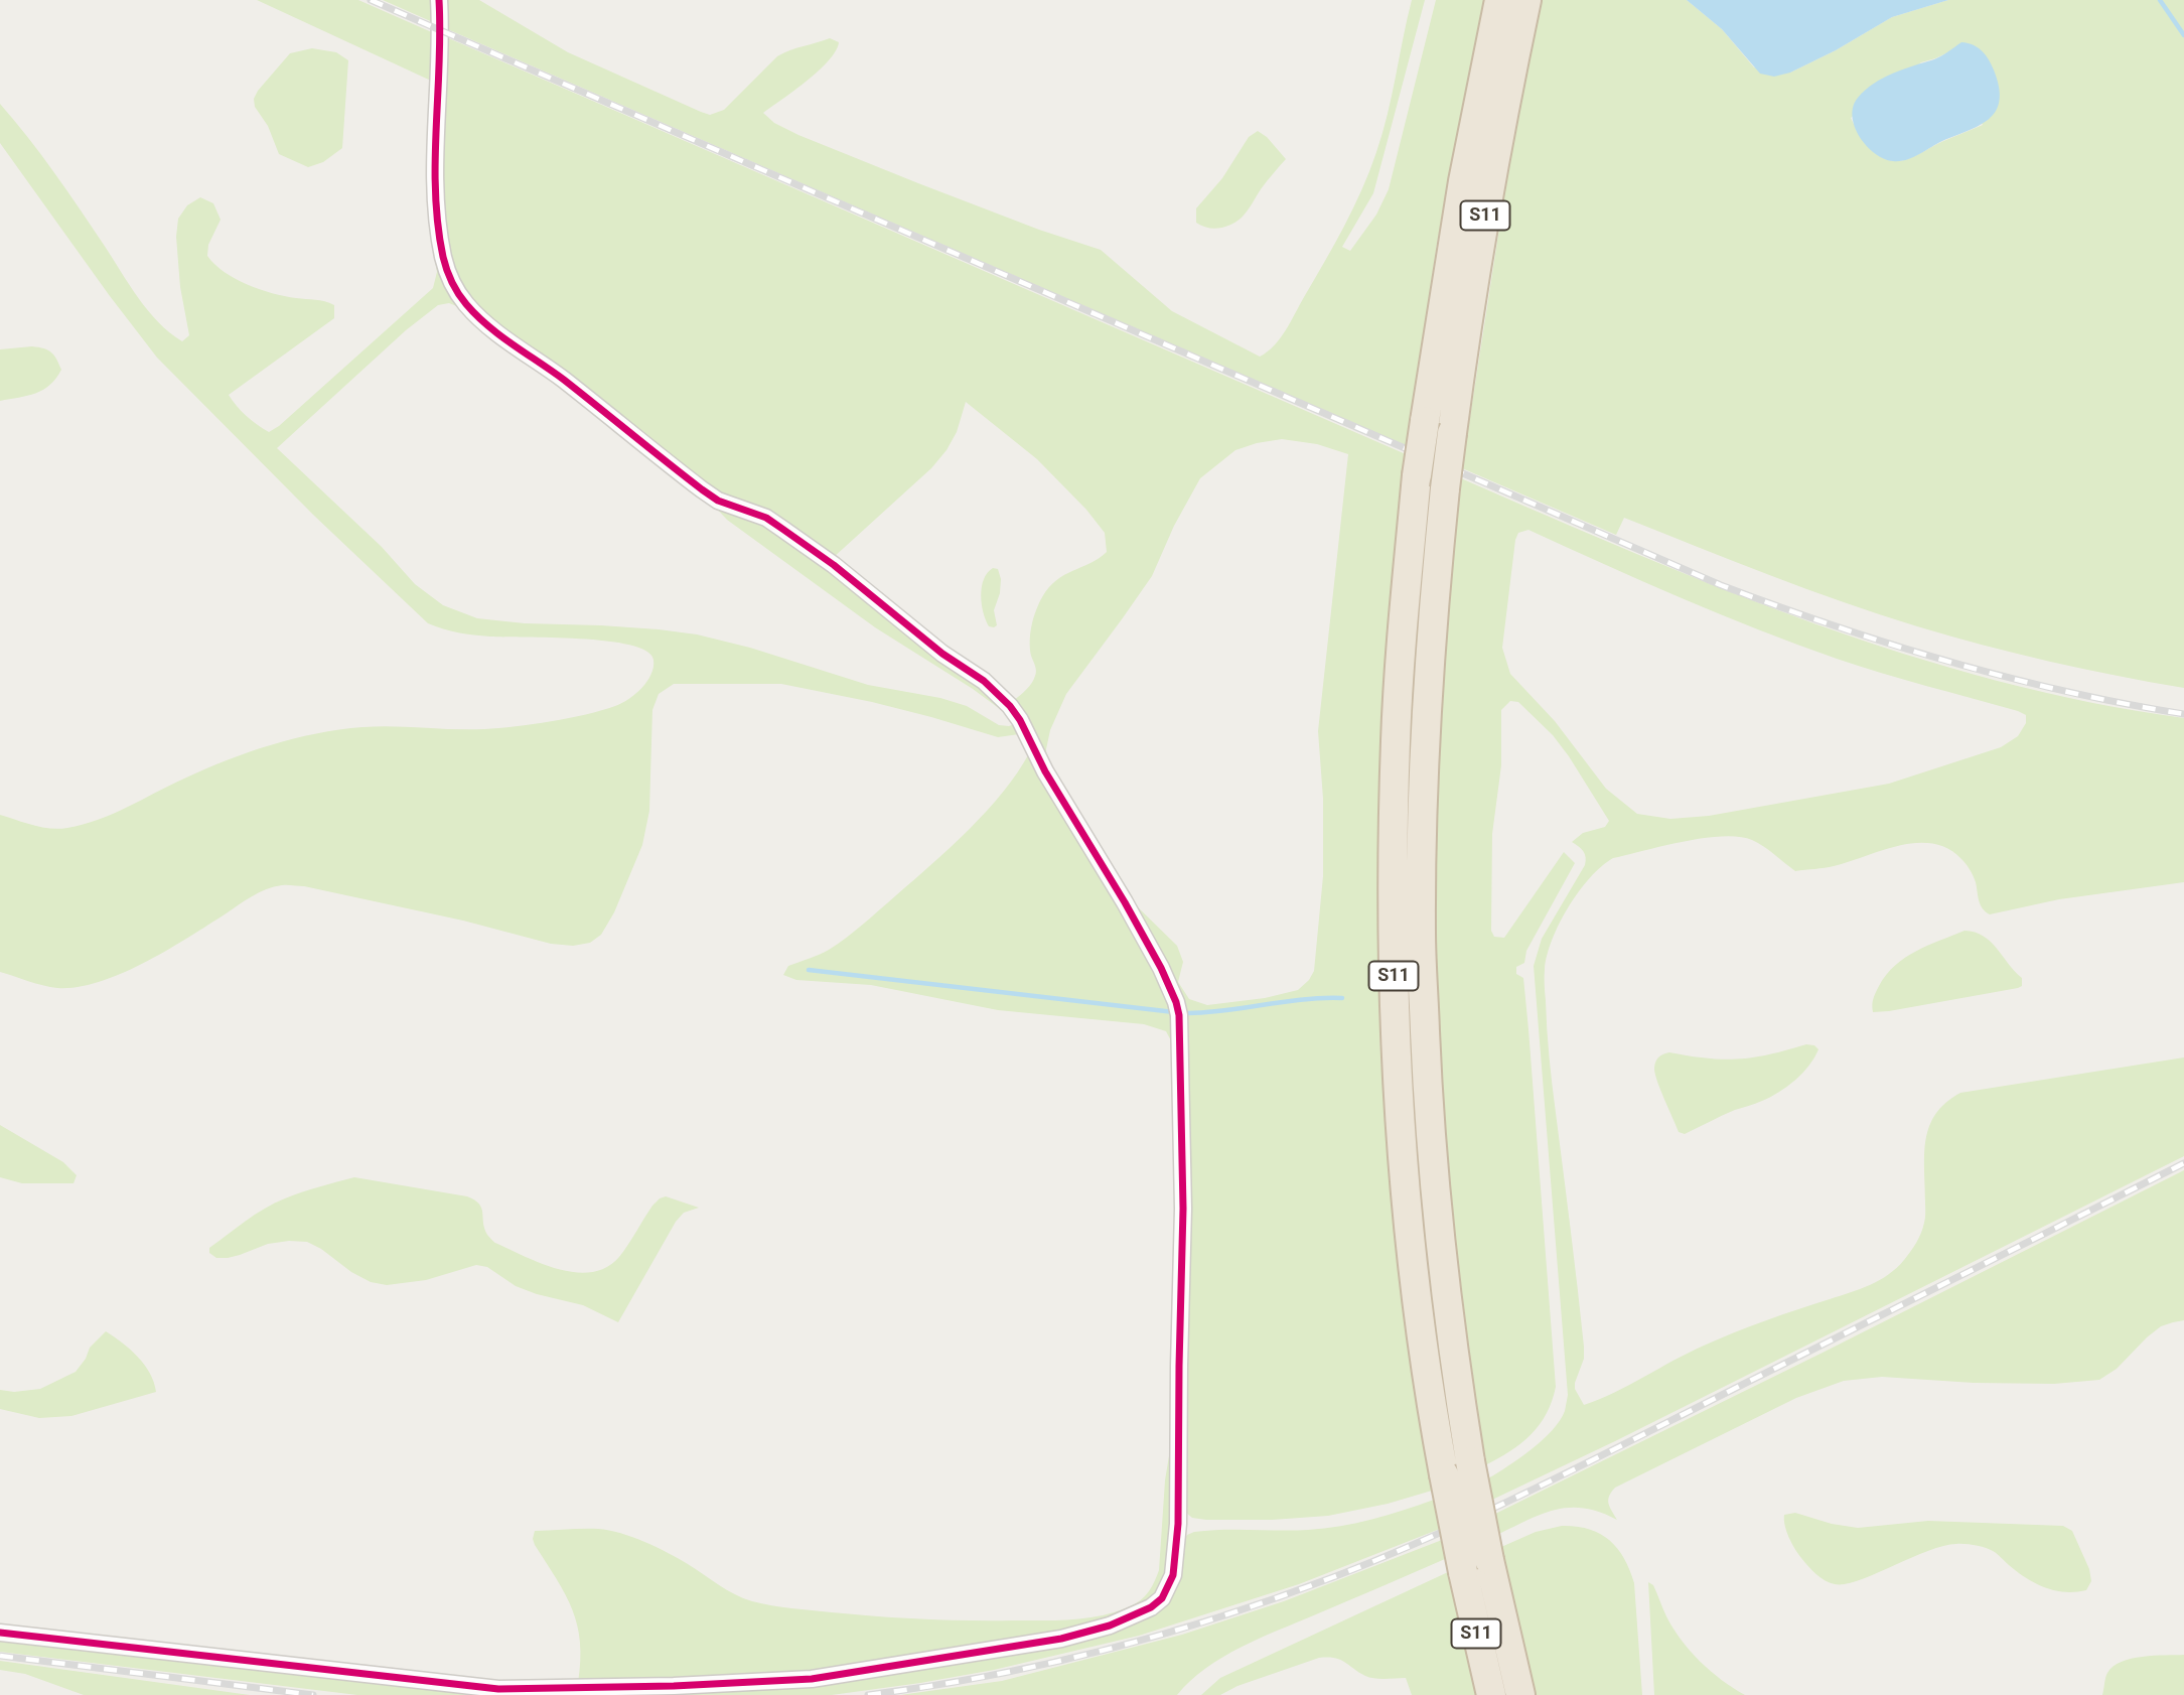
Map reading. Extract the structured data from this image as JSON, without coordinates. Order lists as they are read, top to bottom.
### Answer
{
  "streets": {
    "highway": ["S11"]
  }
}
